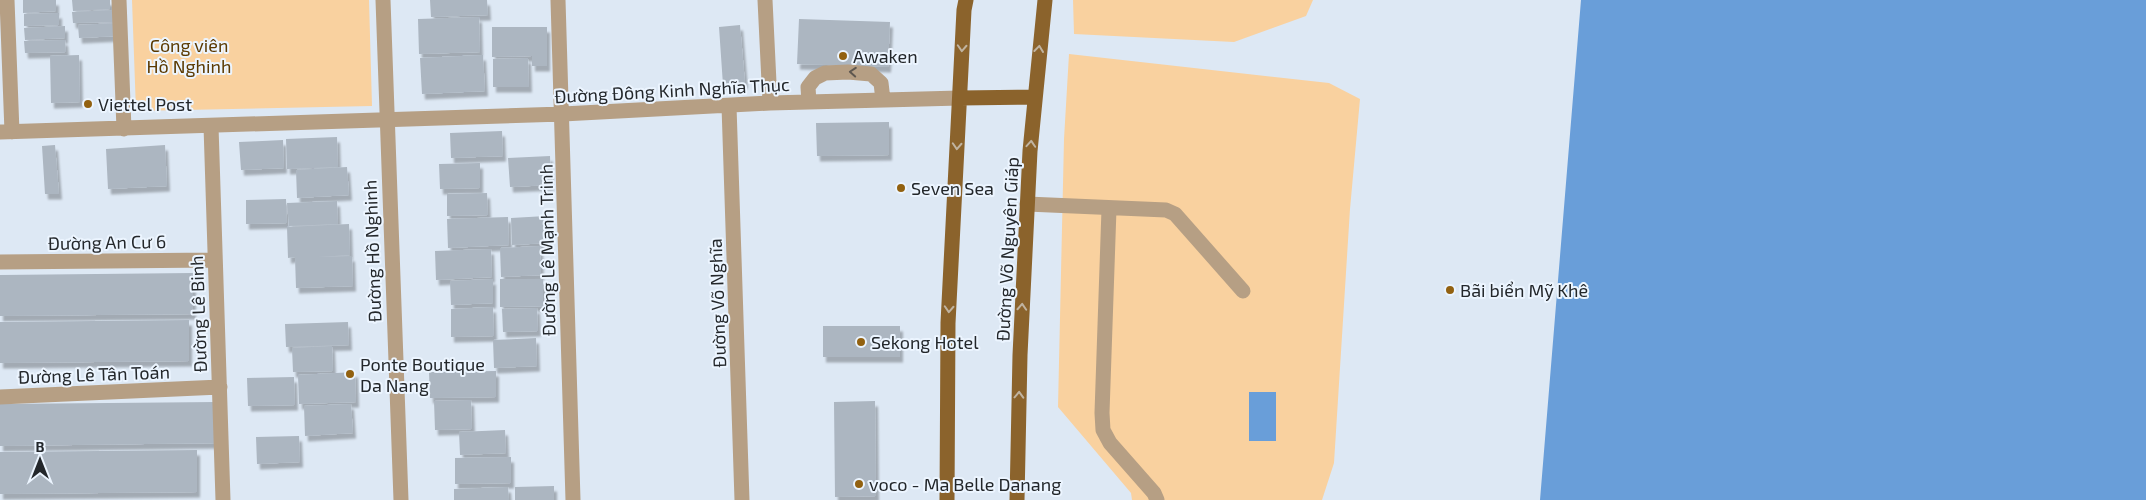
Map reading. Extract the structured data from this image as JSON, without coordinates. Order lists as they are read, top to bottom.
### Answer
{
  "streets": {
    "main road": ["Đường Võ Nguyên Giáp"],
    "street": [
      "Đường Đông Kinh Nghĩa Thục",
      "Đường An Cư 6",
      "Đường Lê Mạnh Trinh",
      "Đường Hồ Nghinh",
      "Đường Võ Nghĩa",
      "Đường Lê Binh",
      "Đường Lê Tân Toán"
    ]
  },
  "crossings": [
    ["Đường Đông Kinh Nghĩa Thục", "Đường Lê Mạnh Trinh"],
    ["Đường Đông Kinh Nghĩa Thục", "Đường Hồ Nghinh"],
    ["Đường Đông Kinh Nghĩa Thục", "Đường Võ Nghĩa"],
    ["Đường Đông Kinh Nghĩa Thục", "Đường Lê Binh"],
    ["Đường An Cư 6", "Đường Lê Binh"],
    ["Đường Lê Binh", "Đường Lê Tân Toán"]
  ],
  "parks": ["Công viên Hồ Nghinh"],
  "places": [
    "Awaken",
    "Viettel Post",
    "Seven Sea",
    "Bãi biển Mỹ Khê",
    "Sekong Hotel",
    "Ponte Boutique Da Nang",
    "voco - Ma Belle Danang"
  ],
  "north": "top"
}
